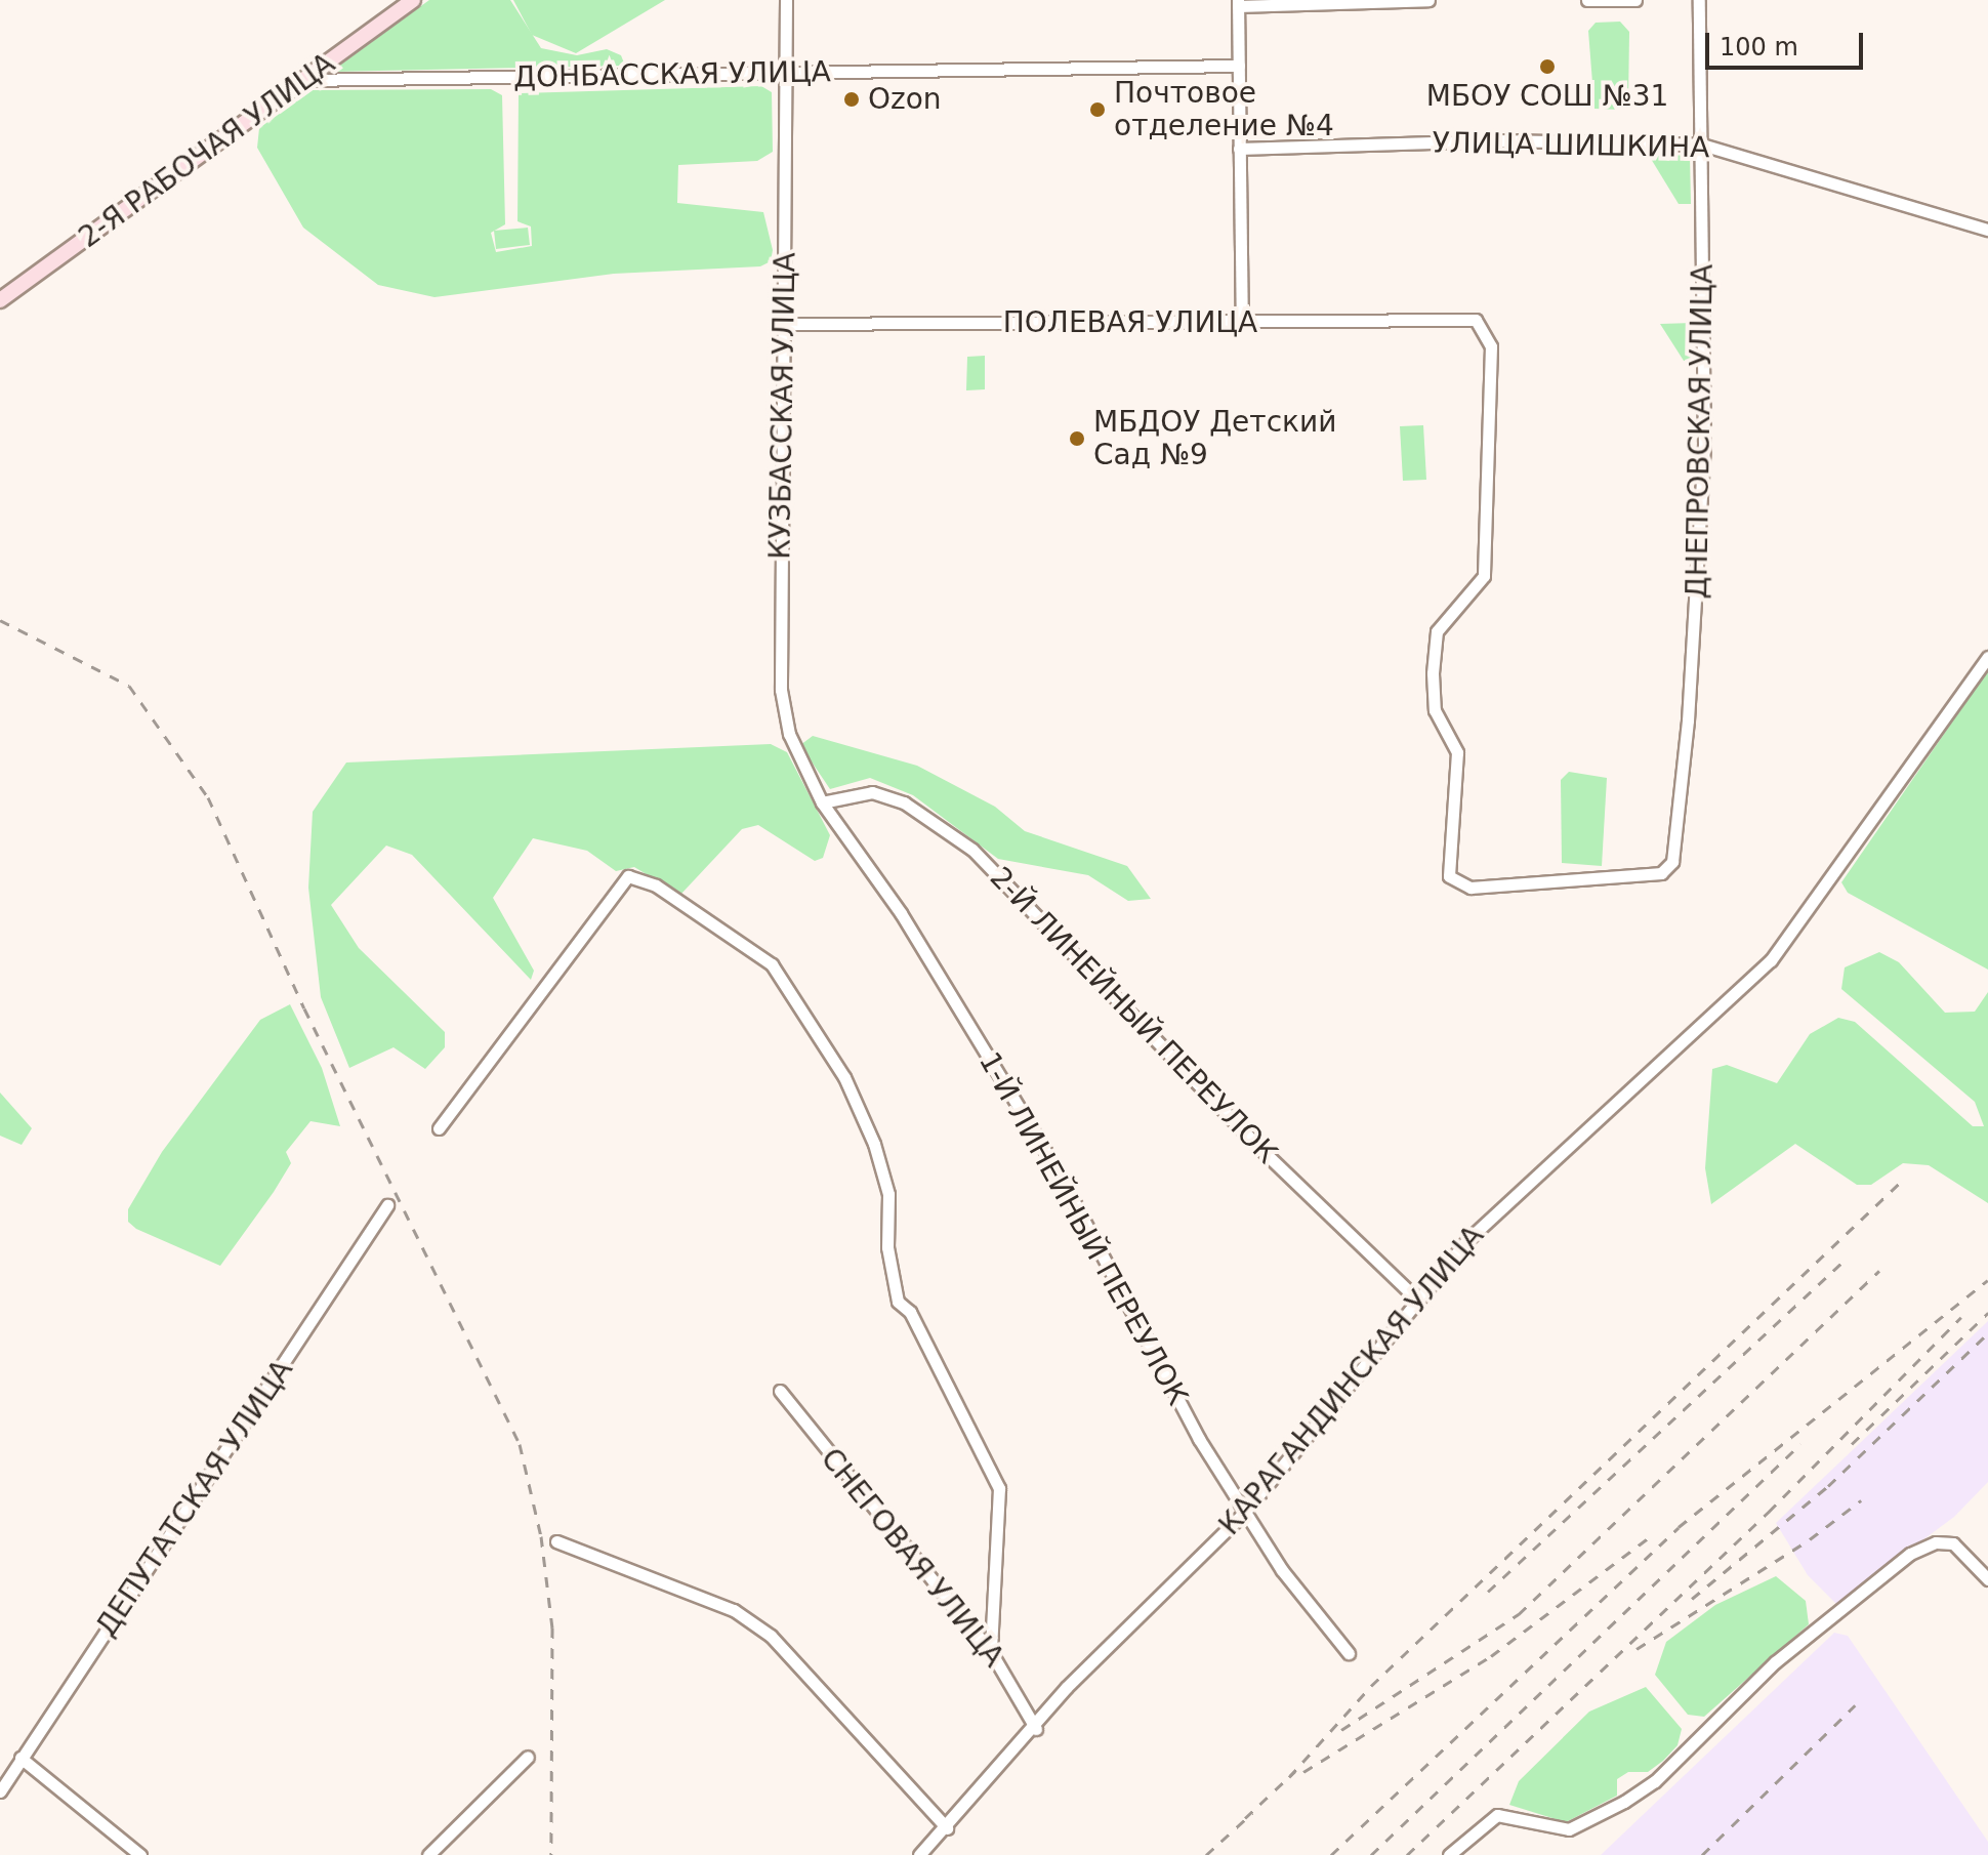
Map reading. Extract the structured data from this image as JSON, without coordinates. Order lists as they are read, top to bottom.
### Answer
{
  "streets": {
    "main road": ["2-Я РАБОЧАЯ УЛИЦА"],
    "street": [
      "ДОНБАССКАЯ УЛИЦА",
      "УЛИЦА ШИШКИНА",
      "ПОЛЕВАЯ УЛИЦА",
      "КУЗБАССКАЯ УЛИЦА",
      "ДНЕПРОВСКАЯ УЛИЦА",
      "2-Й ЛИНЕЙНЫЙ ПЕРЕУЛОК",
      "1-Й ЛИНЕЙНЫЙ ПЕРЕУЛОК",
      "КАРАГАНДИНСКАЯ УЛИЦА",
      "ДЕПУТАТСКАЯ УЛИЦА",
      "СНЕГОВАЯ УЛИЦА"
    ]
  },
  "crossings": [
    ["ДОНБАССКАЯ УЛИЦА", "2-Я РАБОЧАЯ УЛИЦА"],
    ["ДОНБАССКАЯ УЛИЦА", "КУЗБАССКАЯ УЛИЦА"],
    ["УЛИЦА ШИШКИНА", "ДНЕПРОВСКАЯ УЛИЦА"],
    ["ПОЛЕВАЯ УЛИЦА", "КУЗБАССКАЯ УЛИЦА"],
    ["ПОЛЕВАЯ УЛИЦА", "ДНЕПРОВСКАЯ УЛИЦА"],
    ["КУЗБАССКАЯ УЛИЦА", "2-Й ЛИНЕЙНЫЙ ПЕРЕУЛОК"],
    ["КУЗБАССКАЯ УЛИЦА", "1-Й ЛИНЕЙНЫЙ ПЕРЕУЛОК"],
    ["2-Й ЛИНЕЙНЫЙ ПЕРЕУЛОК", "1-Й ЛИНЕЙНЫЙ ПЕРЕУЛОК"],
    ["2-Й ЛИНЕЙНЫЙ ПЕРЕУЛОК", "КАРАГАНДИНСКАЯ УЛИЦА"],
    ["1-Й ЛИНЕЙНЫЙ ПЕРЕУЛОК", "КАРАГАНДИНСКАЯ УЛИЦА"],
    ["КАРАГАНДИНСКАЯ УЛИЦА", "СНЕГОВАЯ УЛИЦА"]
  ],
  "places": [
    "МБОУ СОШ №31",
    "Ozon",
    "Почтовое отделение №4",
    "МБДОУ Детский Сад №9"
  ],
  "scale_bar": "100 m"
}
